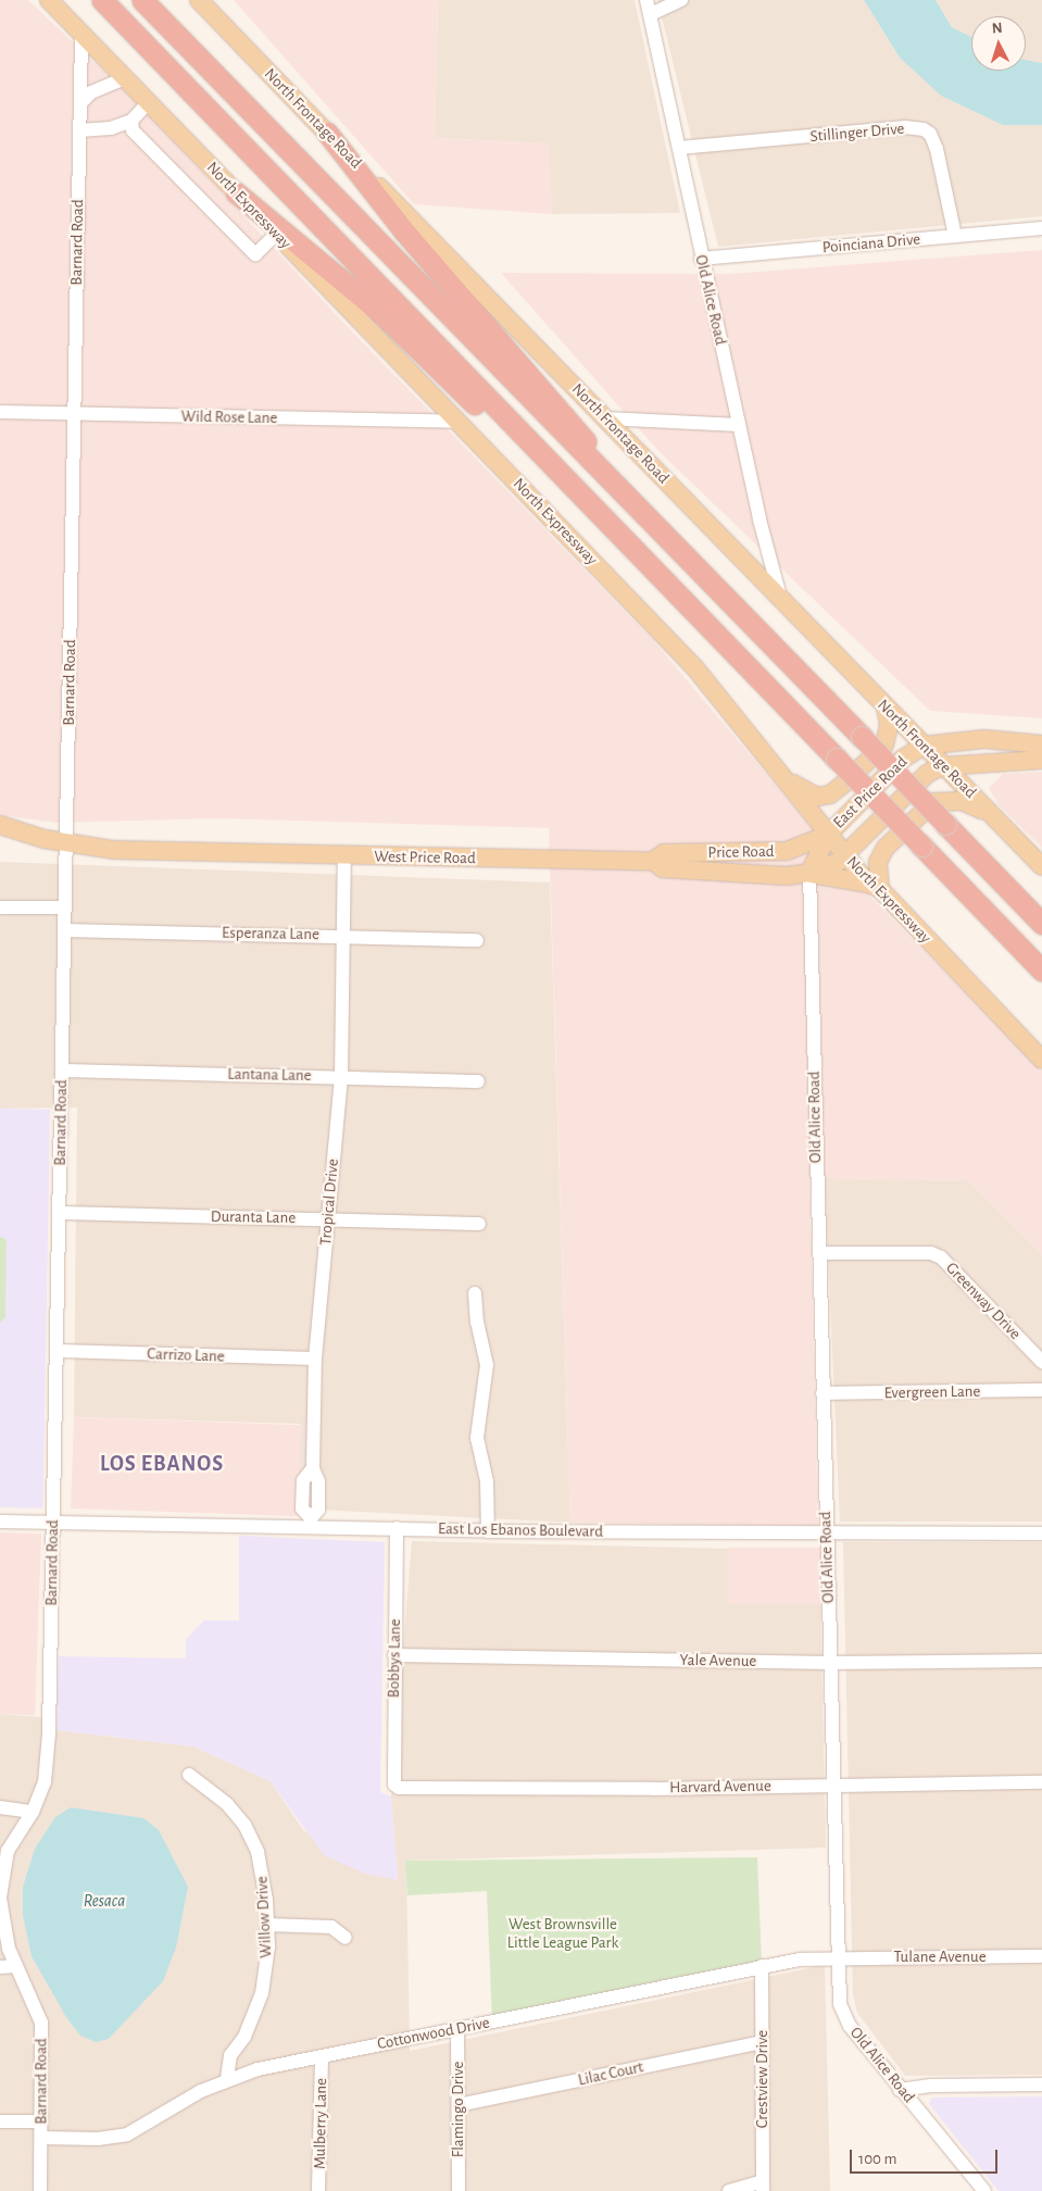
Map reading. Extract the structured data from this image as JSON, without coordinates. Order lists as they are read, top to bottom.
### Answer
{
  "streets": {
    "main road": [
      "North Frontage Road",
      "North Expressway",
      "East Price Road",
      "Price Road",
      "West Price Road"
    ],
    "street": [
      "Stillinger Drive",
      "Barnard Road",
      "Poinciana Drive",
      "Old Alice Road",
      "Wild Rose Lane",
      "Esperanza Lane",
      "Lantana Lane",
      "Tropical Drive",
      "Duranta Lane",
      "Greenway Drive",
      "Carrizo Lane",
      "Evergreen Lane",
      "East Los Ebanos Boulevard",
      "Bobbys Lane",
      "Yale Avenue",
      "Harvard Avenue",
      "Willow Drive",
      "Tulane Avenue",
      "Cottonwood Drive",
      "Lilac Court",
      "Crestview Drive",
      "Flamingo Drive",
      "Mulberry Lane"
    ]
  },
  "crossings": [
    ["North Frontage Road", "Old Alice Road"],
    ["North Frontage Road", "East Price Road"],
    ["Stillinger Drive", "Poinciana Drive"],
    ["Stillinger Drive", "Old Alice Road"],
    ["North Expressway", "Barnard Road"],
    ["North Expressway", "Wild Rose Lane"],
    ["North Expressway", "East Price Road"],
    ["North Expressway", "Price Road"],
    ["North Expressway", "West Price Road"],
    ["Barnard Road", "Wild Rose Lane"],
    ["Barnard Road", "West Price Road"],
    ["Barnard Road", "Esperanza Lane"],
    ["Barnard Road", "Lantana Lane"],
    ["Barnard Road", "Duranta Lane"],
    ["Barnard Road", "Carrizo Lane"],
    ["Barnard Road", "East Los Ebanos Boulevard"],
    ["Barnard Road", "Cottonwood Drive"],
    ["Poinciana Drive", "Old Alice Road"],
    ["Old Alice Road", "West Price Road"],
    ["Old Alice Road", "Greenway Drive"],
    ["Old Alice Road", "Evergreen Lane"],
    ["Old Alice Road", "East Los Ebanos Boulevard"],
    ["Old Alice Road", "Yale Avenue"],
    ["Old Alice Road", "Harvard Avenue"],
    ["Old Alice Road", "Tulane Avenue"],
    ["Old Alice Road", "Cottonwood Drive"],
    ["East Price Road", "Price Road"],
    ["East Price Road", "West Price Road"],
    ["Price Road", "West Price Road"],
    ["West Price Road", "Tropical Drive"],
    ["Esperanza Lane", "Tropical Drive"],
    ["Lantana Lane", "Tropical Drive"],
    ["Tropical Drive", "Duranta Lane"],
    ["Tropical Drive", "Carrizo Lane"],
    ["Tropical Drive", "East Los Ebanos Boulevard"],
    ["East Los Ebanos Boulevard", "Bobbys Lane"],
    ["Bobbys Lane", "Yale Avenue"],
    ["Bobbys Lane", "Harvard Avenue"],
    ["Willow Drive", "Cottonwood Drive"],
    ["Tulane Avenue", "Cottonwood Drive"],
    ["Cottonwood Drive", "Crestview Drive"],
    ["Cottonwood Drive", "Flamingo Drive"],
    ["Cottonwood Drive", "Mulberry Lane"],
    ["Lilac Court", "Crestview Drive"],
    ["Lilac Court", "Flamingo Drive"]
  ],
  "districts": ["LOS EBANOS"],
  "water": ["Resaca"],
  "parks": ["West Brownsville Little League Park"],
  "scale_bar": "100 m",
  "north": "top"
}
